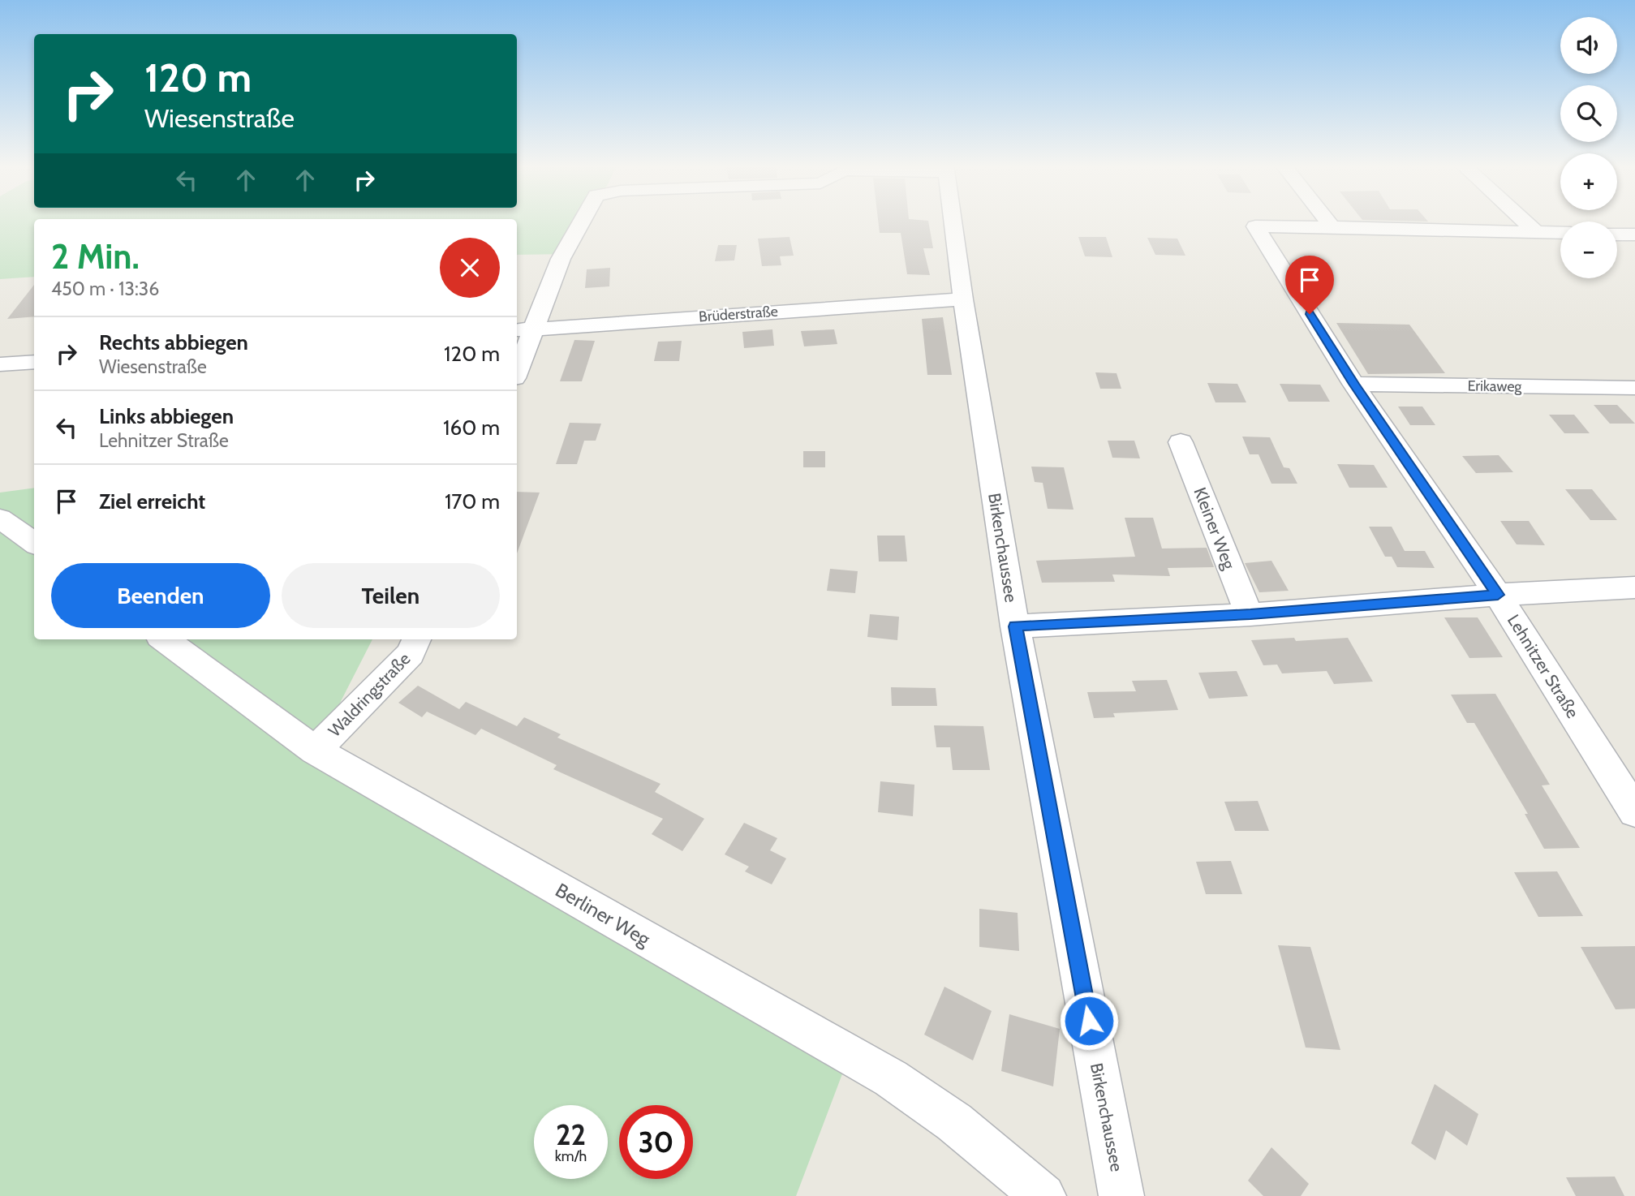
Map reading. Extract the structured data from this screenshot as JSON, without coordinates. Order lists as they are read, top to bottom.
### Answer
{
  "streets": {
    "street": [
      "Brüderstraße",
      "Erikaweg",
      "Kleiner Weg",
      "Birkenchaussee",
      "Lehnitzer Straße",
      "Waldringstraße",
      "Berliner Weg"
    ]
  },
  "crossings": [
    ["Brüderstraße", "Birkenchaussee"],
    ["Erikaweg", "Lehnitzer Straße"],
    ["Waldringstraße", "Berliner Weg"]
  ],
  "page": {
    "map_buttons": ["+", "−"],
    "turn": ["120 m", "Wiesenstraße"],
    "heading": ["2 Min.", "450 m · 13:36"],
    "list": [
      {
        "name": "Rechts abbiegen",
        "note": "Wiesenstraße",
        "value": "120 m"
      },
      {
        "name": "Links abbiegen",
        "note": "Lehnitzer Straße",
        "value": "160 m"
      },
      {
        "name": "Ziel erreicht",
        "value": "170 m"
      }
    ],
    "buttons": ["Beenden", "Teilen"],
    "speed": "22 km/h",
    "limit": "30"
  }
}
